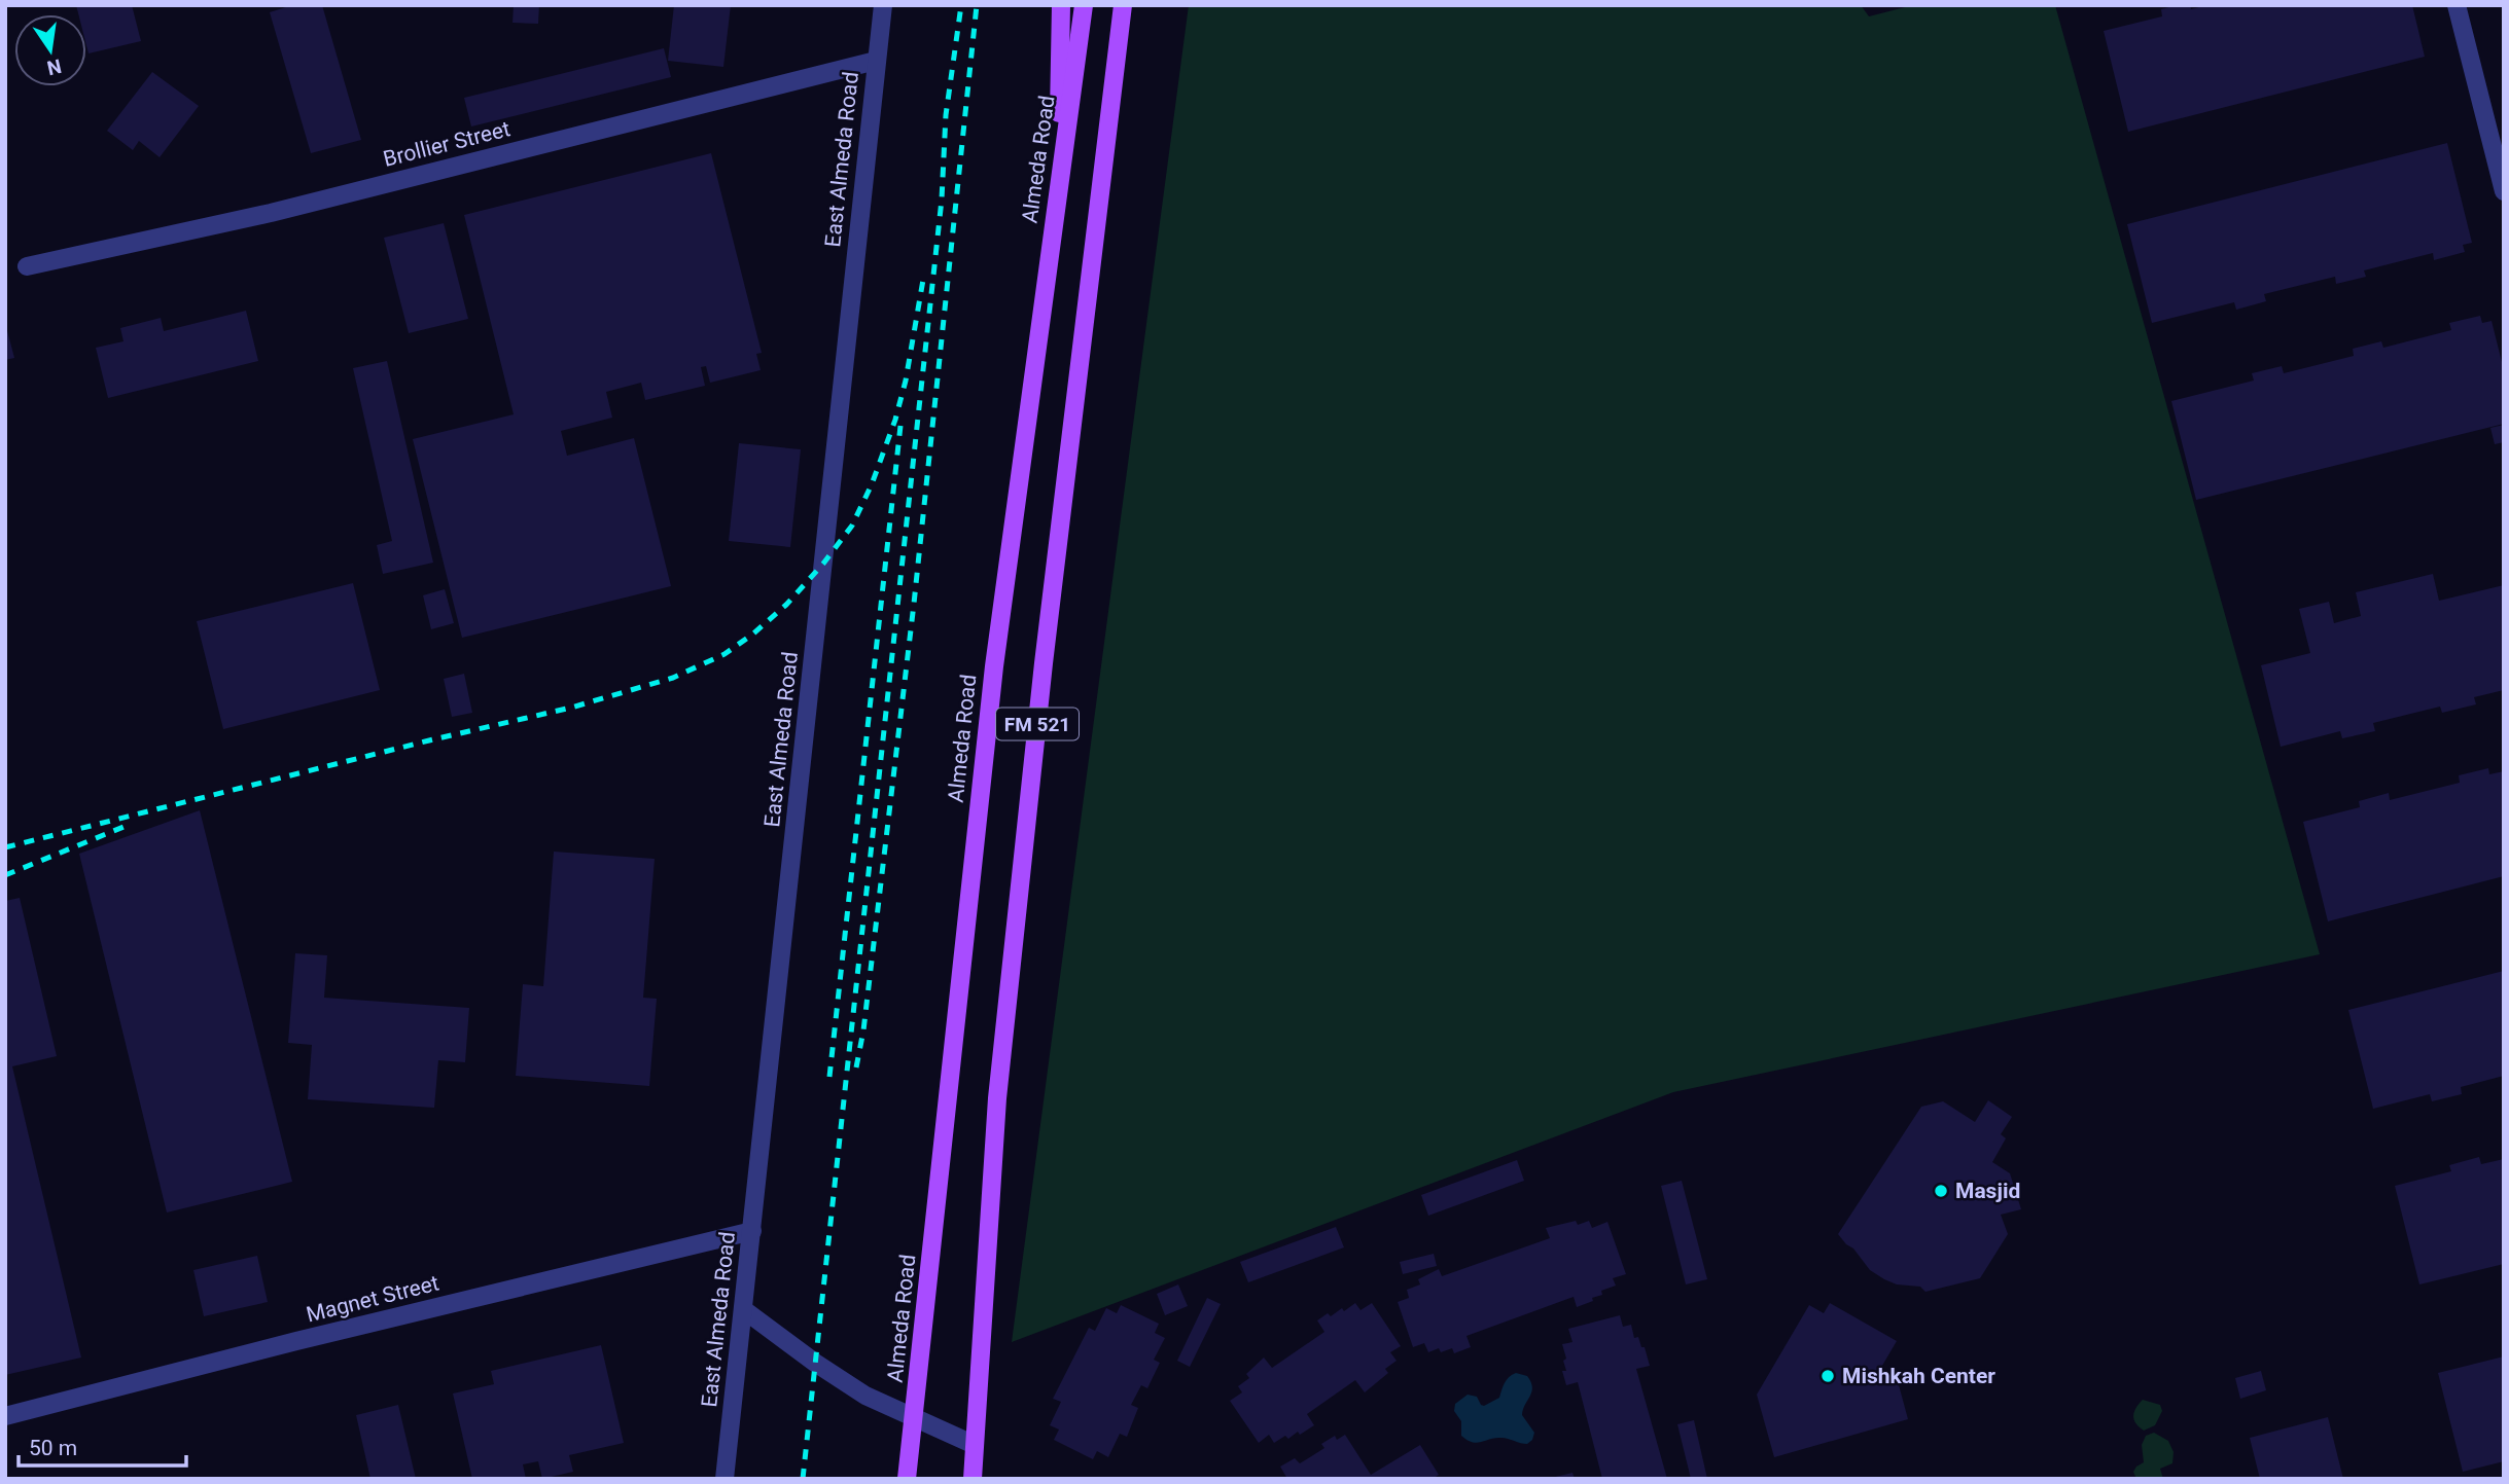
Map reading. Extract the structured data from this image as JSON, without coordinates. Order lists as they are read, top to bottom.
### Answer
{
  "streets": {
    "main road": ["Almeda Road", "FM 521"],
    "street": ["Brollier Street", "East Almeda Road", "Magnet Street"]
  },
  "crossings": [
    ["Brollier Street", "East Almeda Road"],
    ["East Almeda Road", "Magnet Street"]
  ],
  "places": ["Masjid", "Mishkah Center"],
  "scale_bar": "50 m",
  "north": "bottom"
}
